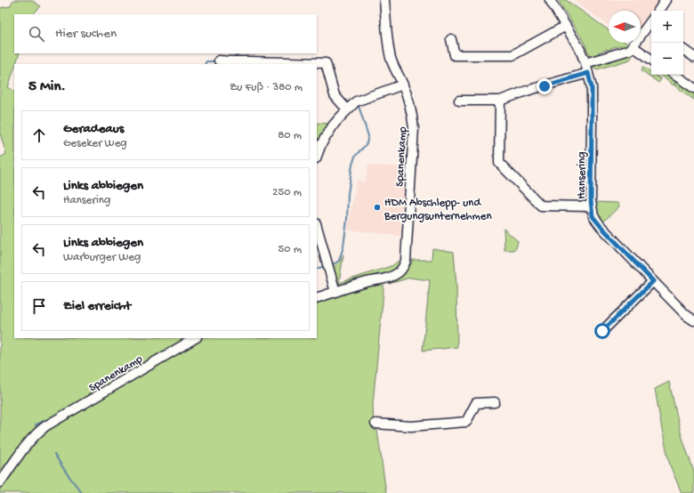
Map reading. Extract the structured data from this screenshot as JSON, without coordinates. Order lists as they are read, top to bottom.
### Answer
{
  "streets": {
    "street": ["Spanenkamp", "Hansering"]
  },
  "places": ["HDM Abschlepp- und Bergungsunternehmen"],
  "north": "left",
  "page": {
    "map_buttons": ["+", "−"],
    "search": "Hier suchen",
    "heading": ["5 Min.", "Zu Fuß · 380 m"],
    "list": [
      ["Geradeaus", "Geseker Weg", "80 m"],
      ["Links abbiegen", "Hansering", "250 m"],
      ["Links abbiegen", "Warburger Weg", "50 m"],
      "Ziel erreicht"
    ]
  }
}
